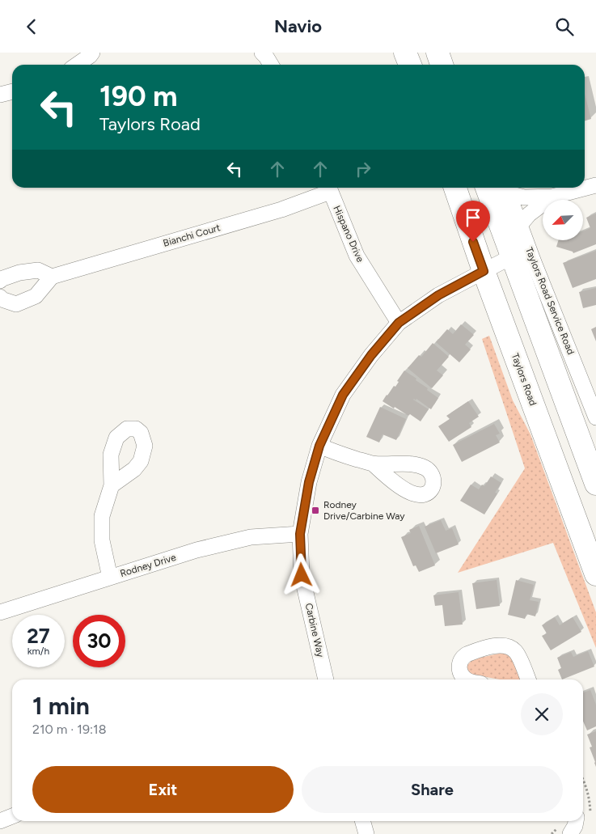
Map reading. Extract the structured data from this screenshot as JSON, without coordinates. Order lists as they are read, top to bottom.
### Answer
{
  "streets": {
    "main road": ["Taylors Road"],
    "street": [
      "Hispano Drive",
      "Bianchi Court",
      "Taylors Road Service Road",
      "Rodney Drive",
      "Carbine Way"
    ]
  },
  "crossings": [
    ["Hispano Drive", "Bianchi Court"],
    ["Hispano Drive", "Carbine Way"],
    ["Taylors Road", "Carbine Way"],
    ["Rodney Drive", "Carbine Way"]
  ],
  "places": {
    "transit": ["Rodney Drive/Carbine Way"]
  },
  "north": "bottom left",
  "page": {
    "header": "Navio",
    "turn": ["190 m", "Taylors Road"],
    "speed": "27 km/h",
    "limit": "30",
    "heading": ["1 min", "210 m · 19:18"],
    "buttons": ["Exit", "Share"]
  }
}
